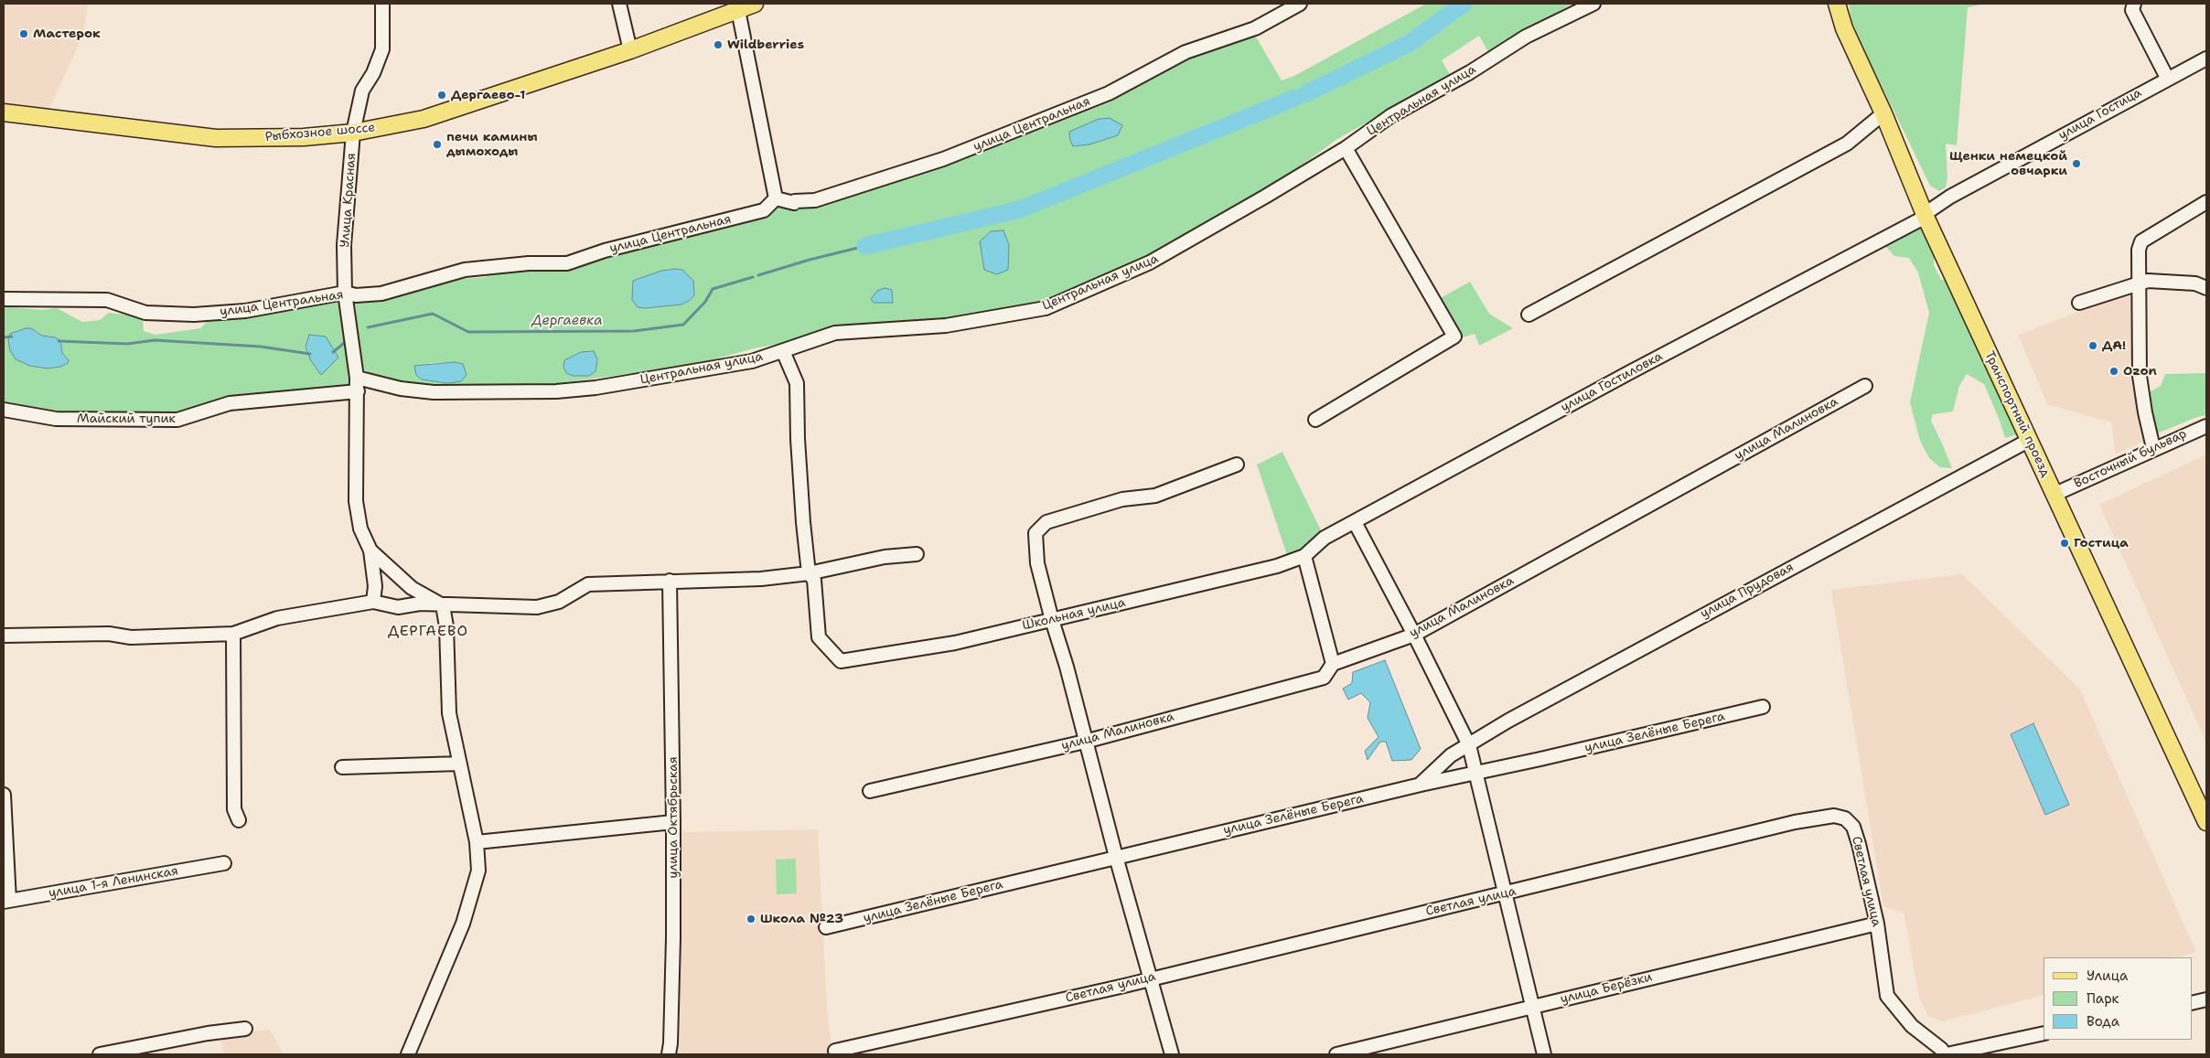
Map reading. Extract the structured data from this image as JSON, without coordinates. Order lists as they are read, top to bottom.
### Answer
{
  "streets": {
    "main road": ["Рыбхозное шоссе", "Транспортный проезд"],
    "street": [
      "Центральная улица",
      "улица Гостица",
      "улица Центральная",
      "Улица Красная",
      "улица Гостиловка",
      "Майский тупик",
      "улица Малиновка",
      "Восточный бульвар",
      "улица Прудовая",
      "Школьная улица",
      "улица Зелёные Берега",
      "улица Октябрьская",
      "Светлая улица",
      "улица 1-я Ленинская",
      "улица Берёзки"
    ]
  },
  "crossings": [
    ["Центральная улица", "Улица Красная"],
    ["улица Гостица", "улица Гостиловка"],
    ["улица Гостица", "Транспортный проезд"],
    ["улица Центральная", "Улица Красная"],
    ["Рыбхозное шоссе", "Улица Красная"],
    ["Улица Красная", "Майский тупик"],
    ["улица Гостиловка", "Транспортный проезд"],
    ["улица Гостиловка", "Школьная улица"],
    ["Транспортный проезд", "Восточный бульвар"],
    ["Транспортный проезд", "улица Прудовая"],
    ["улица Прудовая", "улица Зелёные Берега"],
    ["Светлая улица", "улица Берёзки"]
  ],
  "districts": ["ДЕРГАЕВО"],
  "water": ["Дергаевка"],
  "places": [
    "Мастерок",
    "Wildberries",
    "Дергаево-1",
    "печи камины дымоходы",
    "Щенки немецкой овчарки",
    "ДА!",
    "Ozon",
    "Гостица",
    "Школа №23"
  ],
  "legend": ["Улица", "Парк", "Вода"]
}
